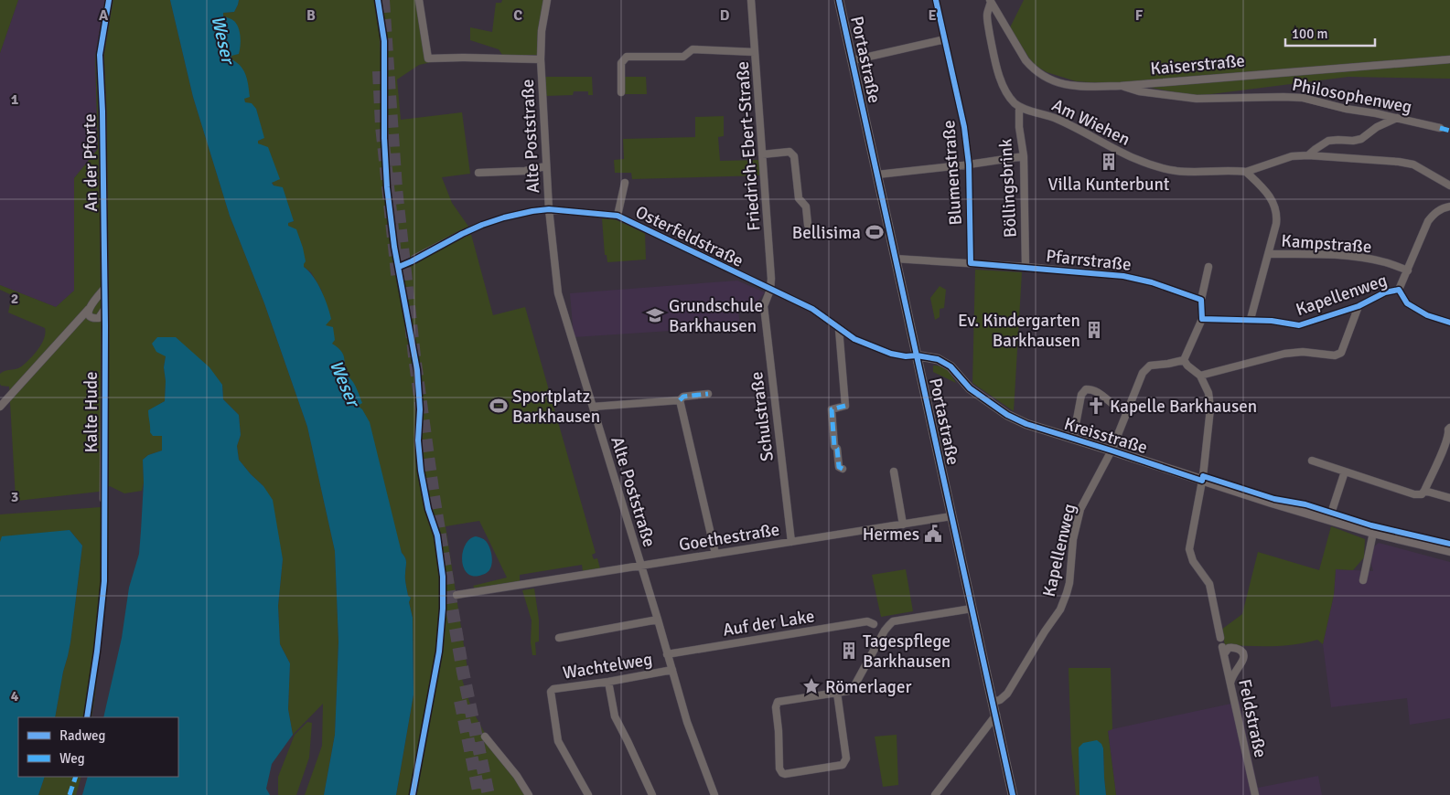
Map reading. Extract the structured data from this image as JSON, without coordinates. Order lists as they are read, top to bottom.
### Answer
{
  "streets": {
    "main road": ["Portastraße", "Kreisstraße"],
    "street": [
      "Kaiserstraße",
      "Philosophenweg",
      "Am Wiehen",
      "Alte Poststraße",
      "Friedrich-Ebert-Straße",
      "An der Pforte",
      "Blumenstraße",
      "Böllingsbrink",
      "Osterfeldstraße",
      "Kampstraße",
      "Pfarrstraße",
      "Kapellenweg",
      "Kalte Hude",
      "Schulstraße",
      "Goethestraße",
      "Auf der Lake",
      "Wachtelweg",
      "Feldstraße"
    ]
  },
  "crossings": [
    ["Portastraße", "Osterfeldstraße"],
    ["Portastraße", "Pfarrstraße"],
    ["Portastraße", "Kapellenweg"],
    ["Portastraße", "Kreisstraße"],
    ["Portastraße", "Goethestraße"],
    ["Kaiserstraße", "Philosophenweg"],
    ["Am Wiehen", "Böllingsbrink"],
    ["Alte Poststraße", "Osterfeldstraße"],
    ["Alte Poststraße", "Goethestraße"],
    ["Alte Poststraße", "Auf der Lake"],
    ["Alte Poststraße", "Wachtelweg"],
    ["Friedrich-Ebert-Straße", "Osterfeldstraße"],
    ["Friedrich-Ebert-Straße", "Schulstraße"],
    ["An der Pforte", "Kalte Hude"],
    ["Blumenstraße", "Pfarrstraße"],
    ["Böllingsbrink", "Pfarrstraße"],
    ["Osterfeldstraße", "Schulstraße"],
    ["Osterfeldstraße", "Kreisstraße"],
    ["Kampstraße", "Kapellenweg"],
    ["Kapellenweg", "Kreisstraße"],
    ["Schulstraße", "Goethestraße"]
  ],
  "water": ["Weser"],
  "places": {
    "building": ["Villa Kunterbunt", "Ev. Kindergarten Barkhausen", "Tagespflege Barkhausen"],
    "sports": ["Bellisima", "Sportplatz Barkhausen"],
    "school or university": ["Grundschule Barkhausen"],
    "church": ["Kapelle Barkhausen"],
    "public building": ["Hermes"],
    "place": ["Römerlager"]
  },
  "legend": ["Radweg", "Weg"],
  "scale_bar": "100 m",
  "grid": {
    "columns": [
      "A",
      "B",
      "C",
      "D",
      "E",
      "F"
    ],
    "rows": [
      "1",
      "2",
      "3",
      "4"
    ]
  }
}
